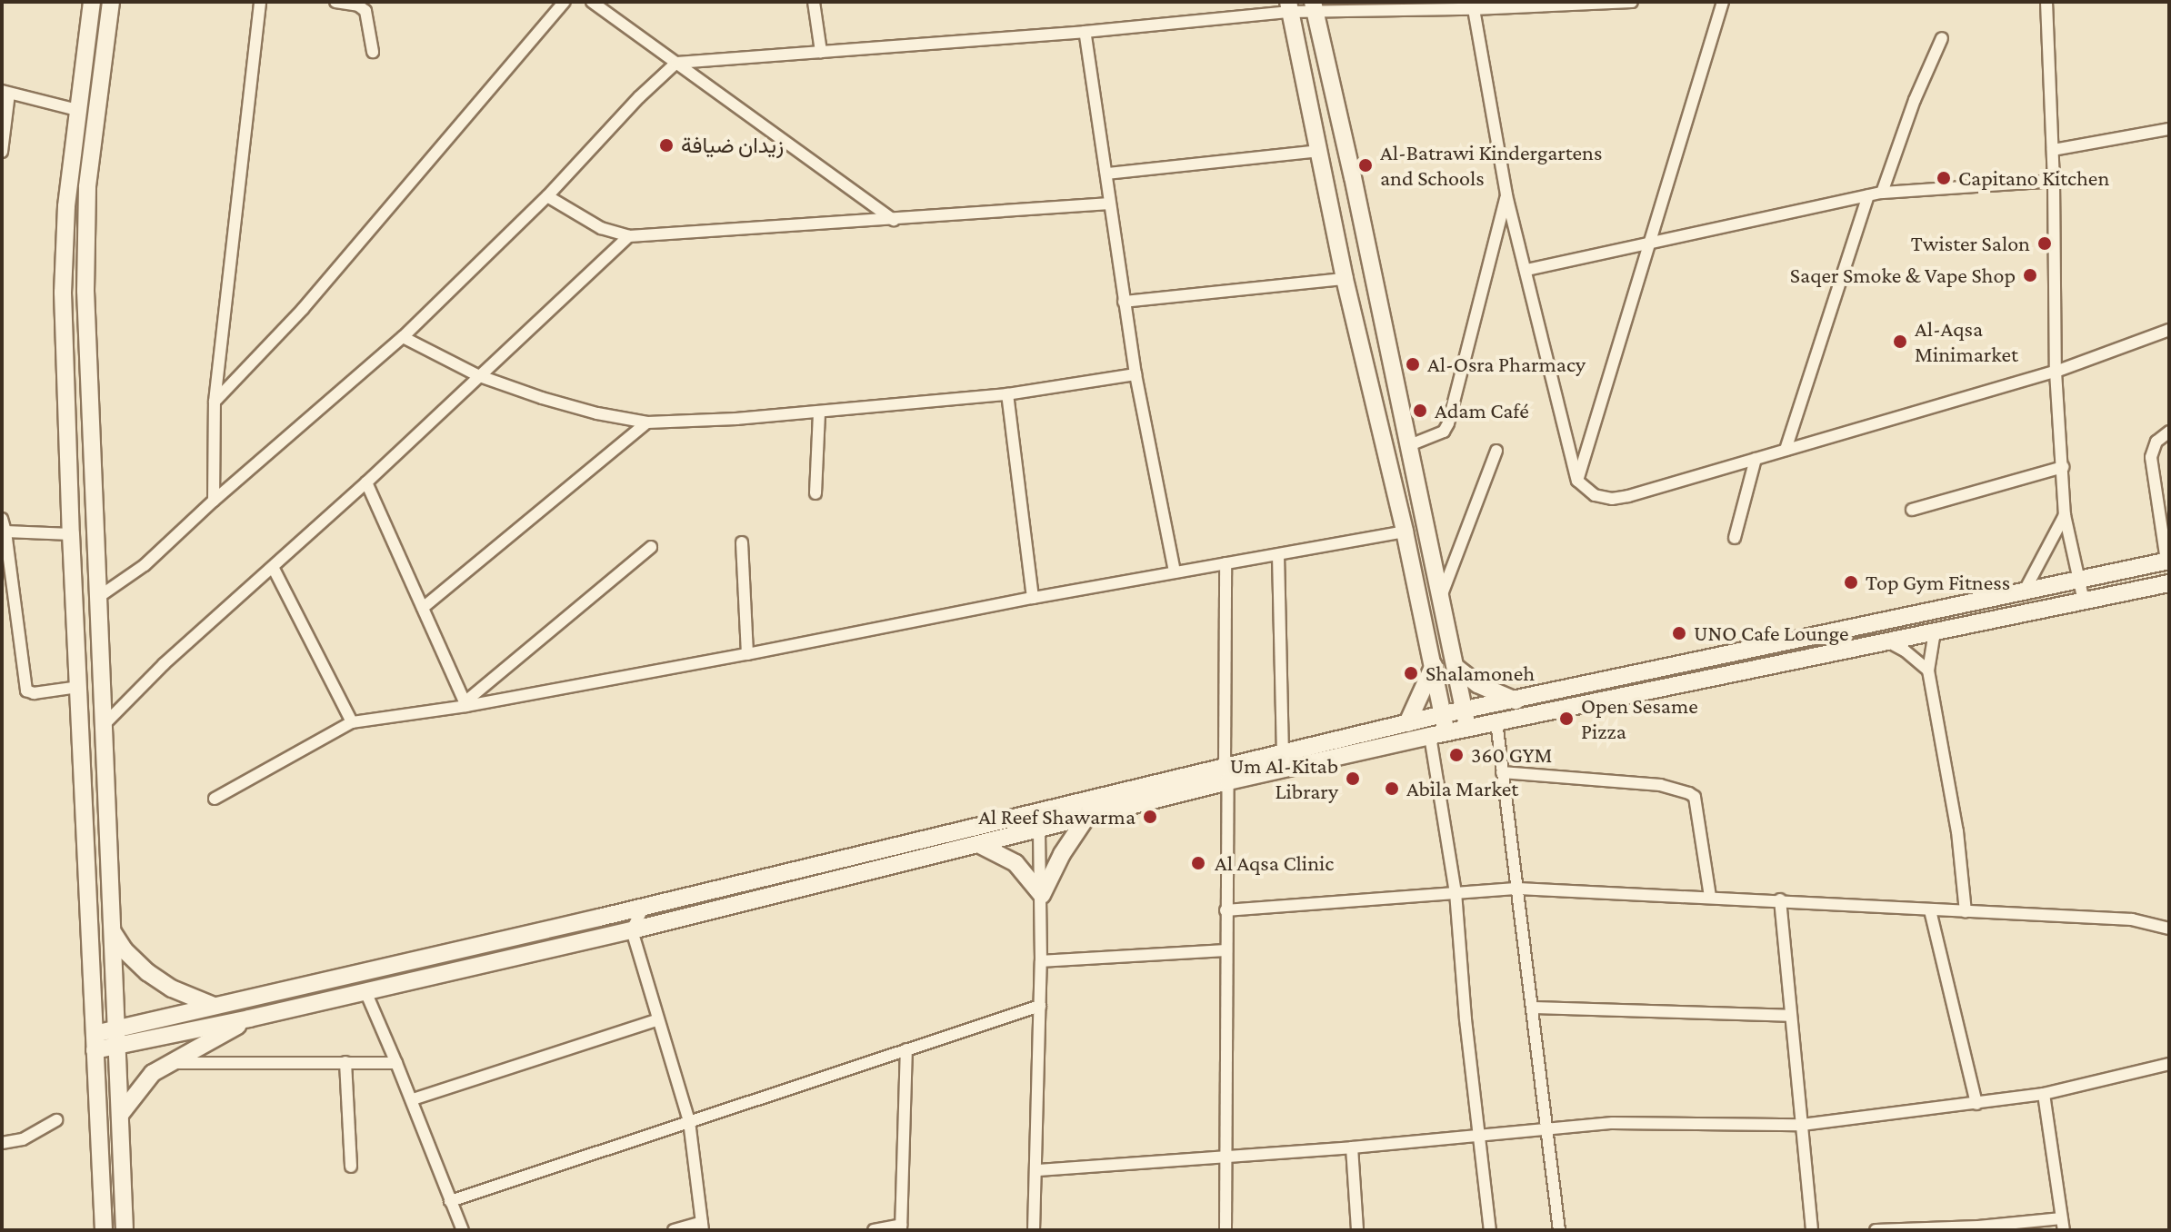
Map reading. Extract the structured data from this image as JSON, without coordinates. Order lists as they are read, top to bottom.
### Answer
{
  "places": [
    "زيدان ضيافة",
    "Al-Batrawi Kindergartens and Schools",
    "Capitano Kitchen",
    "Twister Salon",
    "Saqer Smoke & Vape Shop",
    "Al-Aqsa Minimarket",
    "Al-Osra Pharmacy",
    "Adam Café",
    "Top Gym Fitness",
    "UNO Cafe Lounge",
    "Shalamoneh",
    "Open Sesame Pizza",
    "360 GYM",
    "Um Al-Kitab Library",
    "Abila Market",
    "Al Reef Shawarma",
    "Al Aqsa Clinic"
  ]
}
